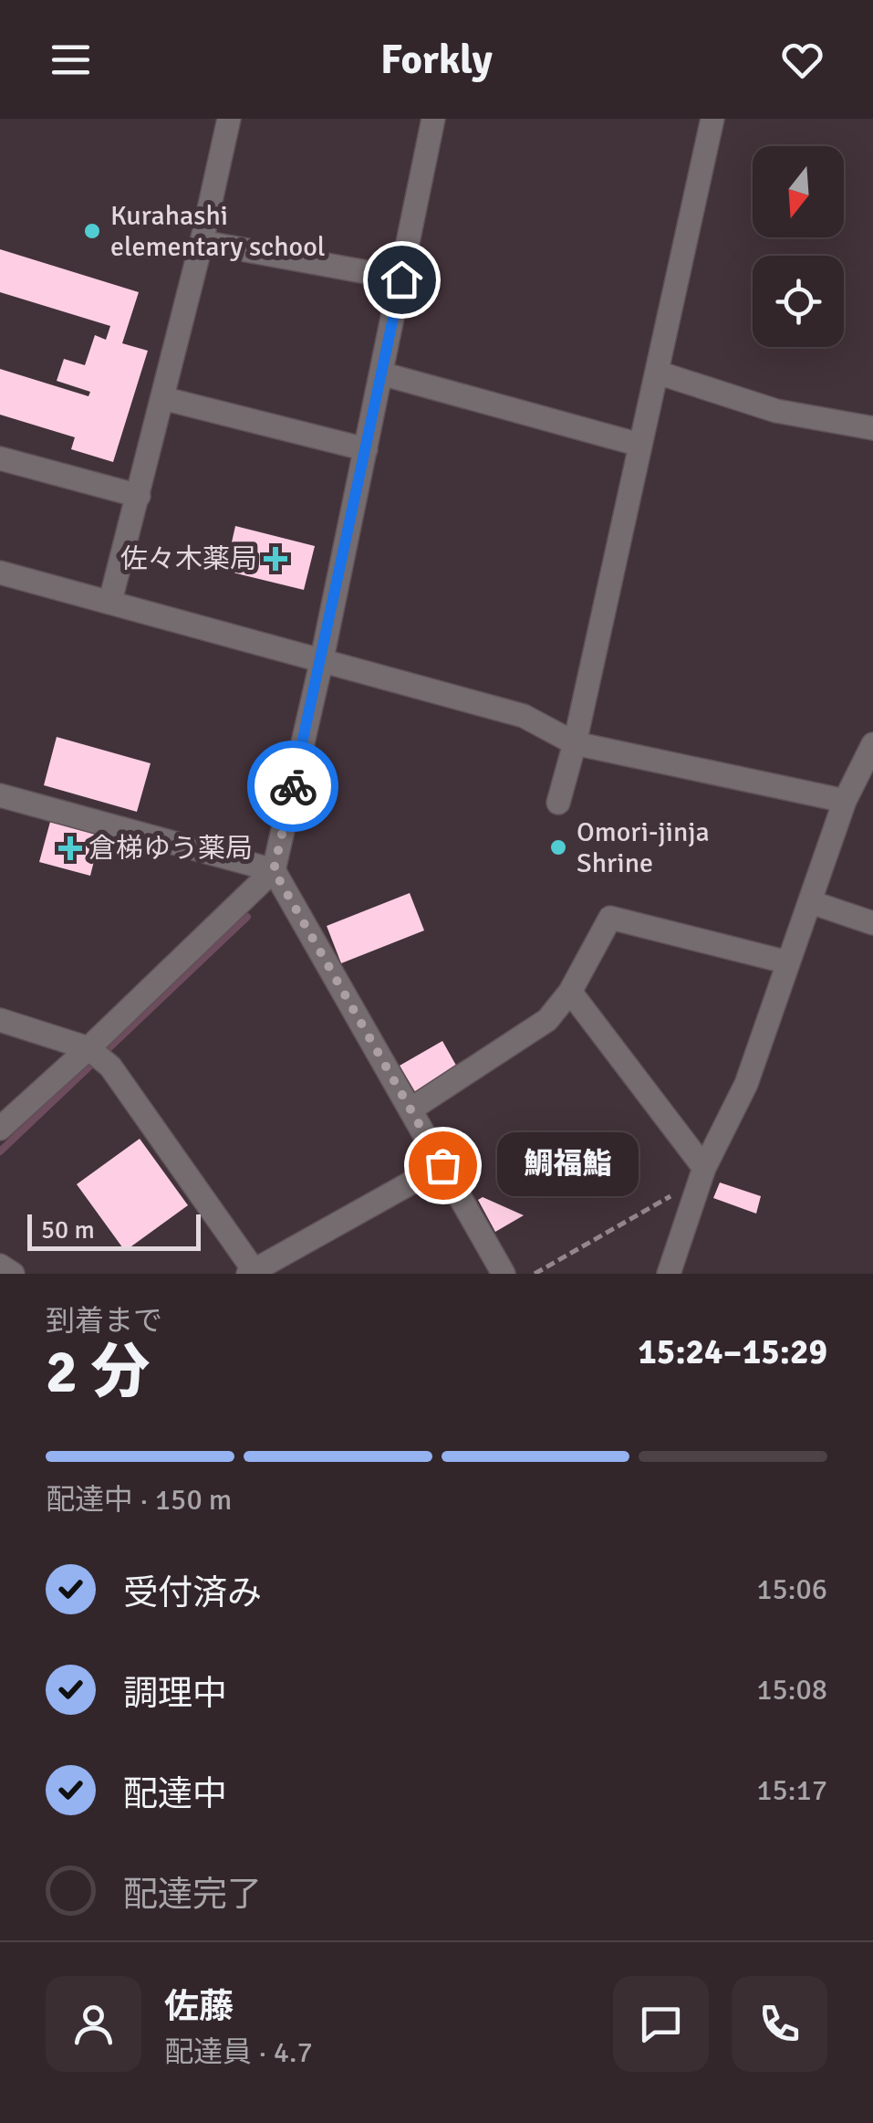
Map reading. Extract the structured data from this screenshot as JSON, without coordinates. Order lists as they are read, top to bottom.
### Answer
{
  "places": {
    "other": ["Kurahashi elementary school", "Omori-jinja Shrine", "鯛福鮨"],
    "health": ["佐々木薬局", "倉梯ゆう薬局"]
  },
  "scale_bar": "50 m",
  "north": "bottom",
  "page": {
    "header": "Forkly",
    "bubble": "鯛福鮨",
    "scale": "50 m",
    "heading": ["2 分", "到着まで", "15:24–15:29"],
    "panel": ["佐藤", "配達員 · 4.7"],
    "bar": "配達中 · 150 m",
    "list": [
      ["受付済み", "15:06"],
      ["調理中", "15:08"],
      ["配達中", "15:17"],
      "配達完了"
    ]
  }
}
